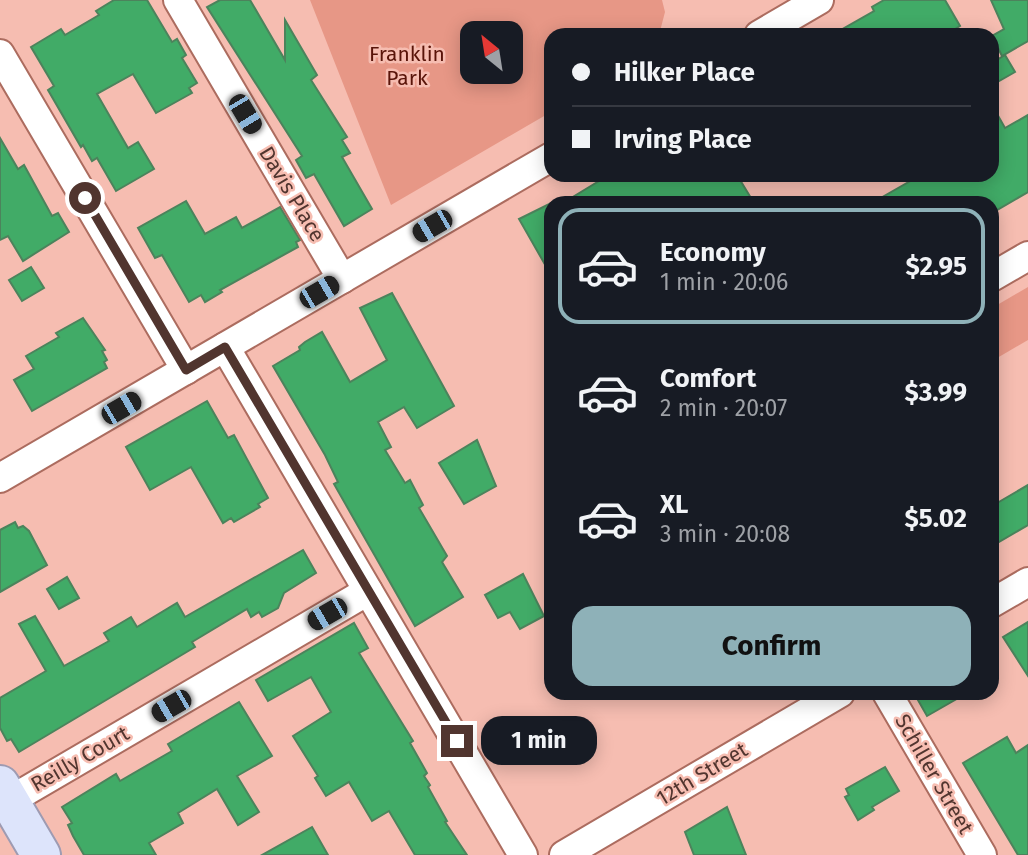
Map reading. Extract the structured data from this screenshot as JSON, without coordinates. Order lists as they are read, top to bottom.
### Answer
{
  "streets": {
    "street": [
      "Davis Place",
      "Reilly Court",
      "12th Street",
      "Schiller Street"
    ]
  },
  "parks": ["Franklin Park"],
  "north": "top left",
  "page": {
    "banner": ["Hilker Place", "Irving Place"],
    "list": [
      {
        "name": "Economy",
        "note": "1 min · 20:06",
        "value": "$2.95"
      },
      {
        "name": "Comfort",
        "note": "2 min · 20:07",
        "value": "$3.99"
      },
      {
        "name": "XL",
        "note": "3 min · 20:08",
        "value": "$5.02"
      }
    ],
    "buttons": "Confirm",
    "bubble": "1 min"
  }
}
